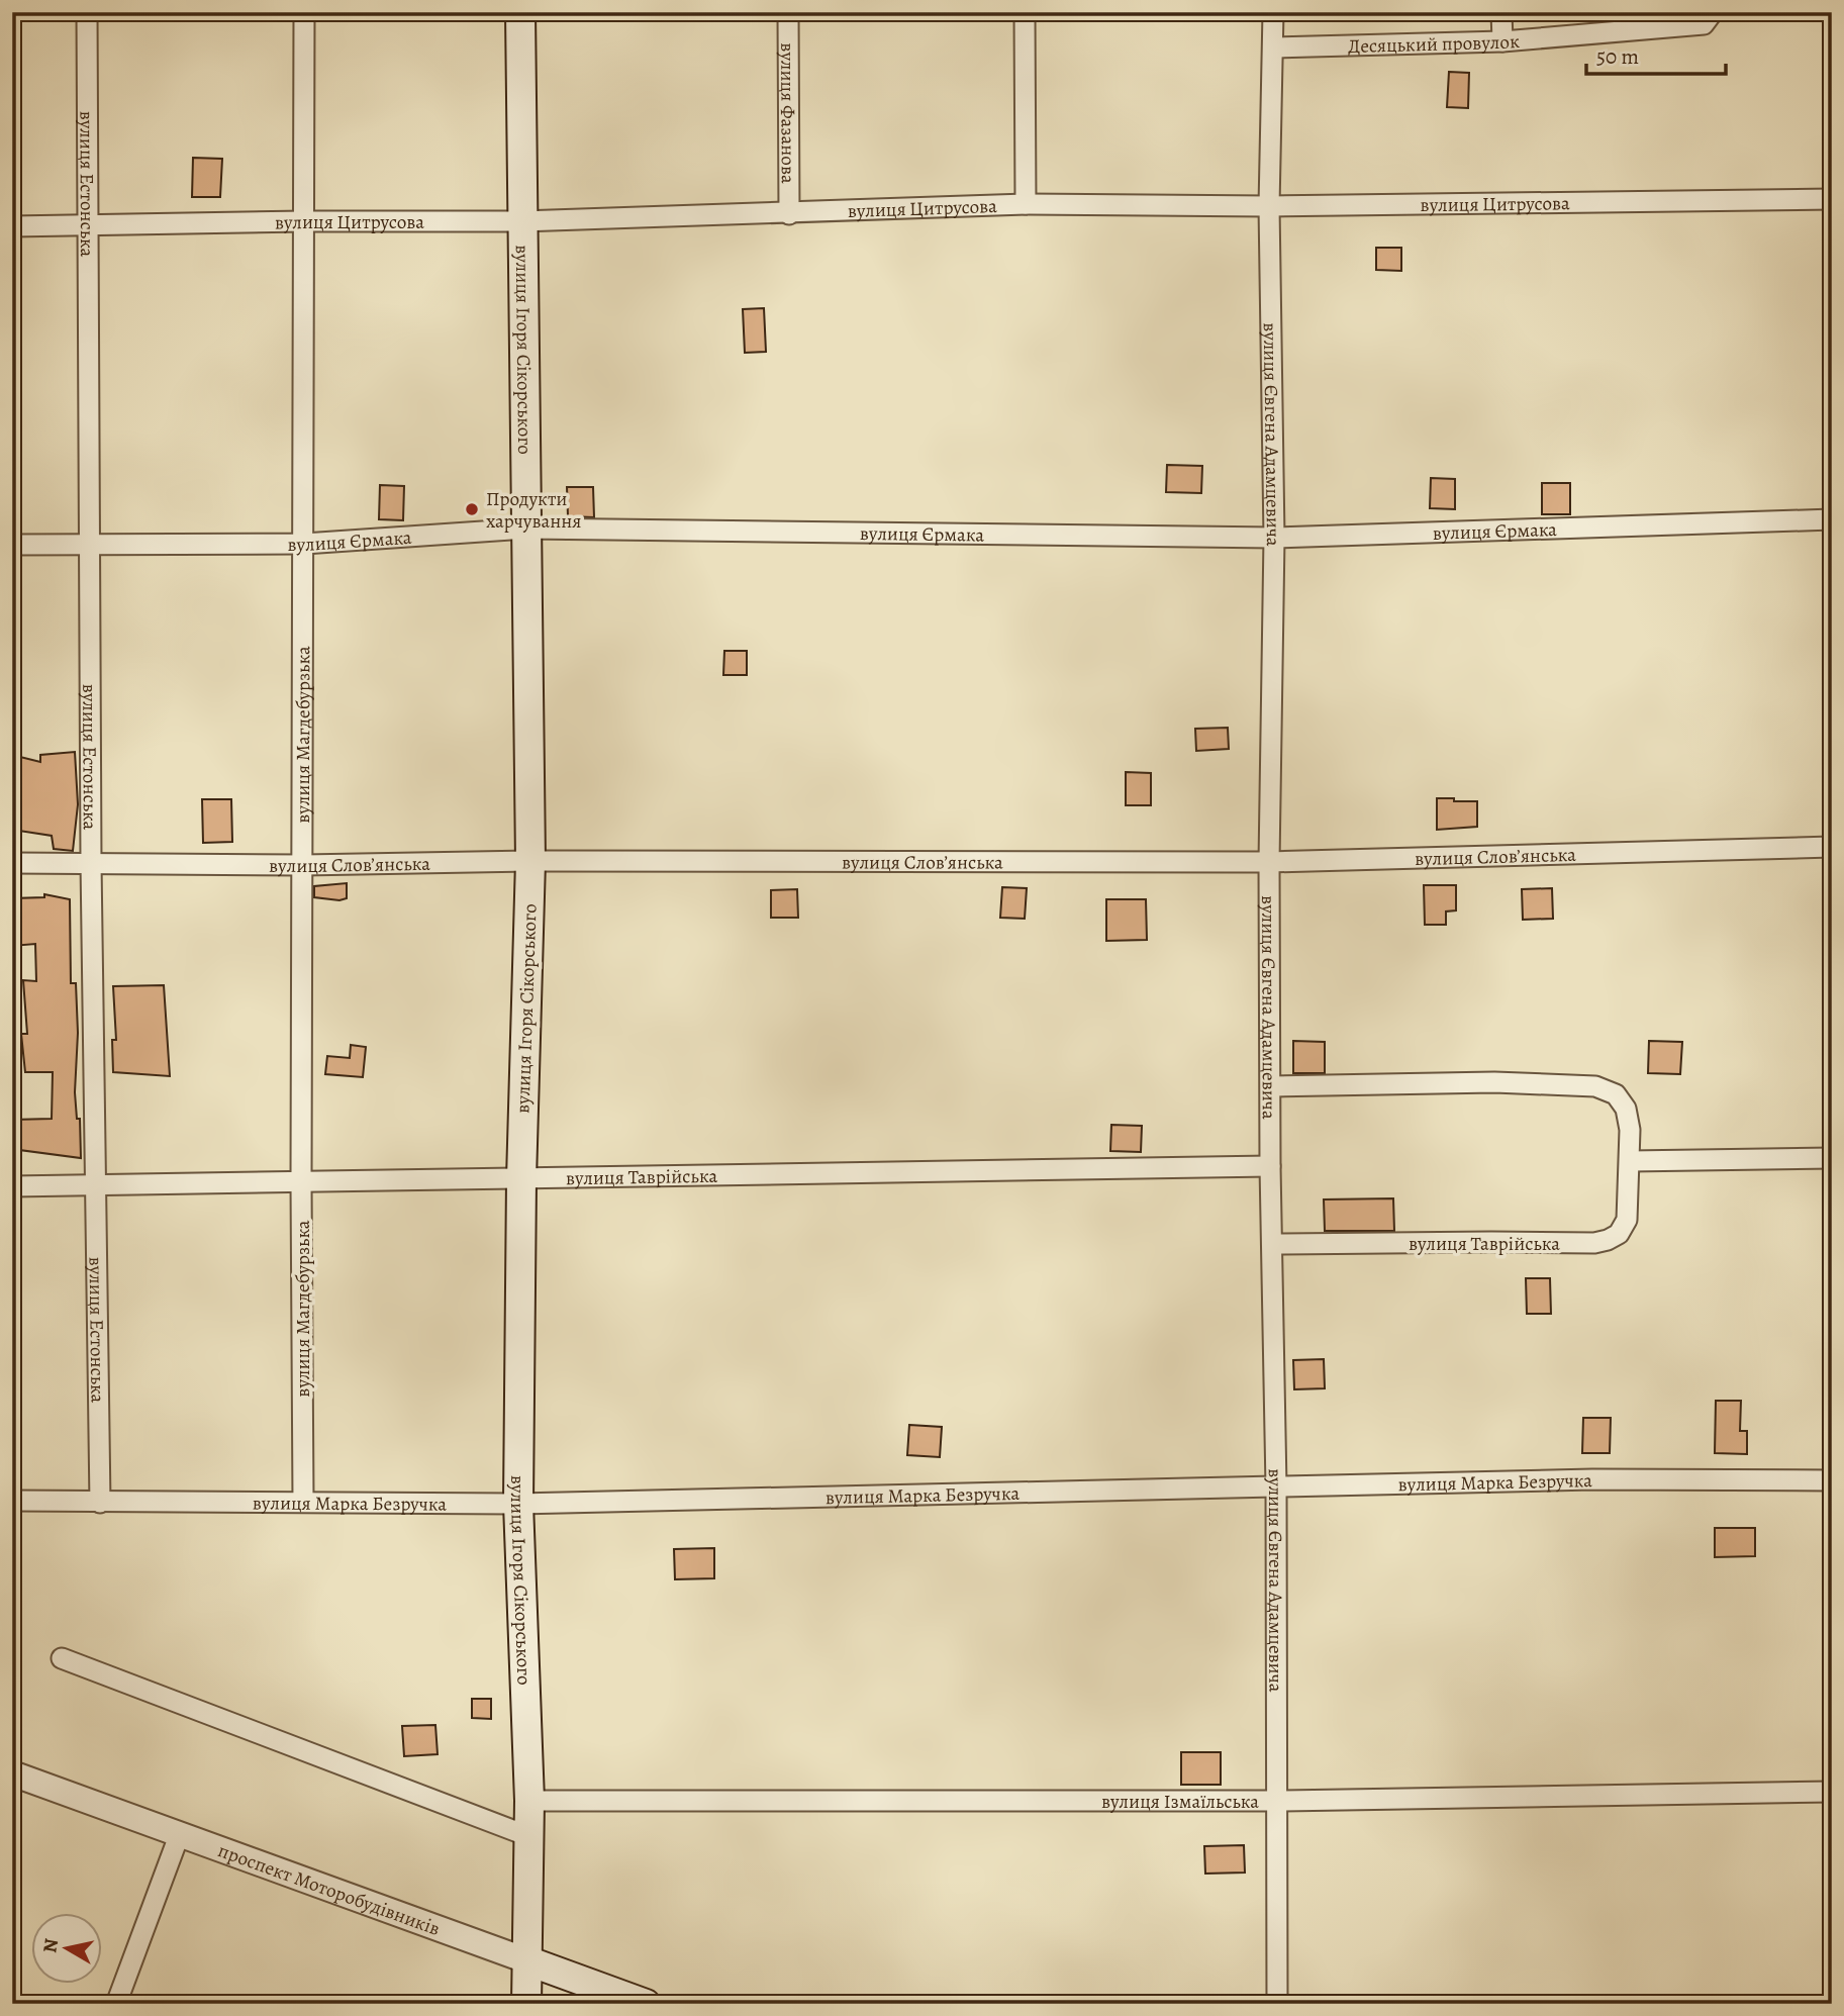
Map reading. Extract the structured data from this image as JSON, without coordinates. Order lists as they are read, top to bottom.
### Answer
{
  "streets": {
    "main road": ["вулиця Ігоря Сікорського", "проспект Моторобудівників"],
    "street": [
      "Десяцький провулок",
      "вулиця Фазанова",
      "вулиця Естонська",
      "вулиця Цитрусова",
      "вулиця Євгена Адамцевича",
      "вулиця Єрмака",
      "вулиця Магдебурзька",
      "вулиця Слов’янська",
      "вулиця Таврійська",
      "вулиця Марка Безручка",
      "вулиця Ізмаїльська"
    ]
  },
  "crossings": [
    ["Десяцький провулок", "вулиця Євгена Адамцевича"],
    ["вулиця Фазанова", "вулиця Цитрусова"],
    ["вулиця Естонська", "вулиця Цитрусова"],
    ["вулиця Естонська", "вулиця Єрмака"],
    ["вулиця Естонська", "вулиця Слов’янська"],
    ["вулиця Естонська", "вулиця Таврійська"],
    ["вулиця Естонська", "вулиця Марка Безручка"],
    ["вулиця Цитрусова", "вулиця Ігоря Сікорського"],
    ["вулиця Цитрусова", "вулиця Євгена Адамцевича"],
    ["вулиця Цитрусова", "вулиця Магдебурзька"],
    ["вулиця Ігоря Сікорського", "вулиця Єрмака"],
    ["вулиця Ігоря Сікорського", "вулиця Слов’янська"],
    ["вулиця Ігоря Сікорського", "вулиця Таврійська"],
    ["вулиця Ігоря Сікорського", "вулиця Марка Безручка"],
    ["вулиця Ігоря Сікорського", "вулиця Ізмаїльська"],
    ["вулиця Ігоря Сікорського", "проспект Моторобудівників"],
    ["вулиця Євгена Адамцевича", "вулиця Єрмака"],
    ["вулиця Євгена Адамцевича", "вулиця Слов’янська"],
    ["вулиця Євгена Адамцевича", "вулиця Таврійська"],
    ["вулиця Євгена Адамцевича", "вулиця Марка Безручка"],
    ["вулиця Євгена Адамцевича", "вулиця Ізмаїльська"],
    ["вулиця Єрмака", "вулиця Магдебурзька"],
    ["вулиця Магдебурзька", "вулиця Слов’янська"],
    ["вулиця Магдебурзька", "вулиця Таврійська"],
    ["вулиця Магдебурзька", "вулиця Марка Безручка"]
  ],
  "places": ["Продукти харчування"],
  "scale_bar": "50 m",
  "north": "left"
}
